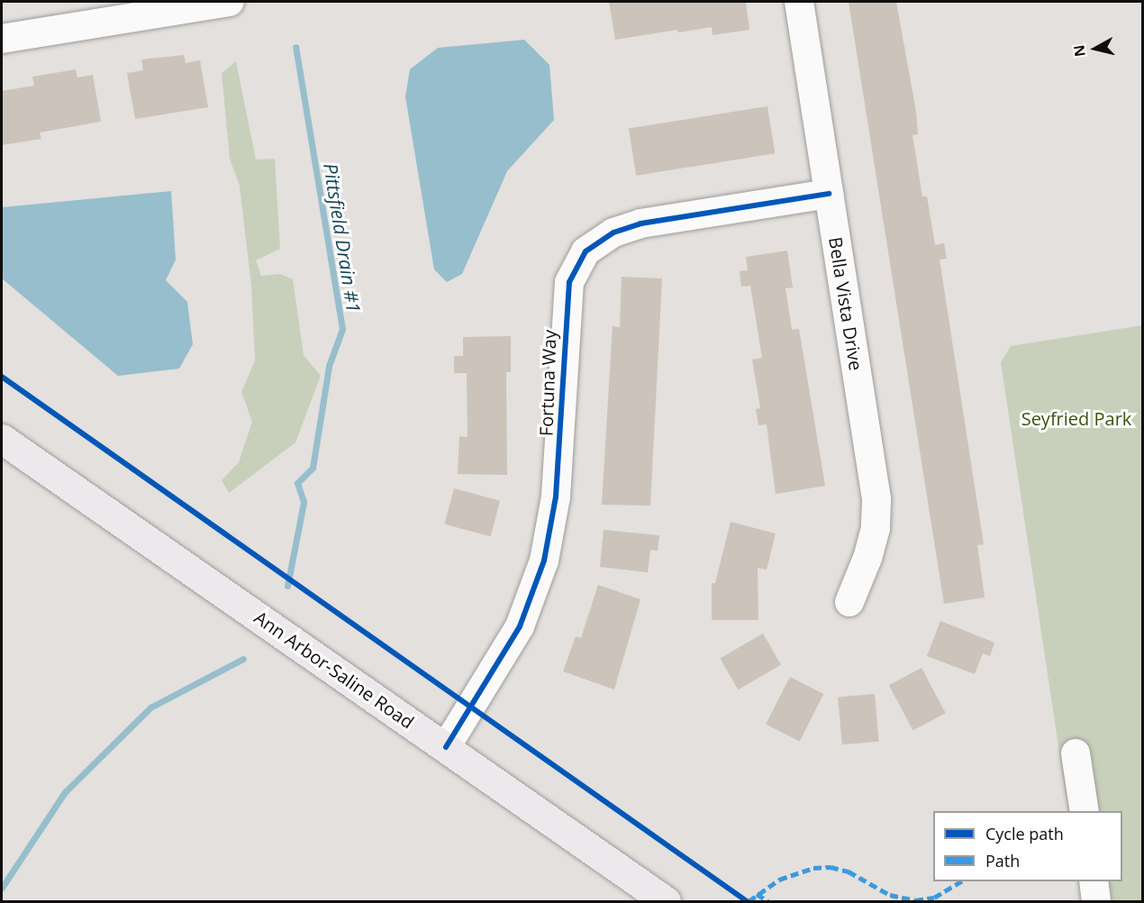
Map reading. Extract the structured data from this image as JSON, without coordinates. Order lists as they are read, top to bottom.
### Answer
{
  "streets": {
    "main road": ["Ann Arbor-Saline Road"],
    "street": ["Bella Vista Drive", "Fortuna Way"]
  },
  "crossings": [
    ["Bella Vista Drive", "Fortuna Way"],
    ["Fortuna Way", "Ann Arbor-Saline Road"]
  ],
  "water": ["Pittsfield Drain #1"],
  "parks": ["Seyfried Park"],
  "legend": ["Cycle path", "Path"],
  "north": "left"
}
